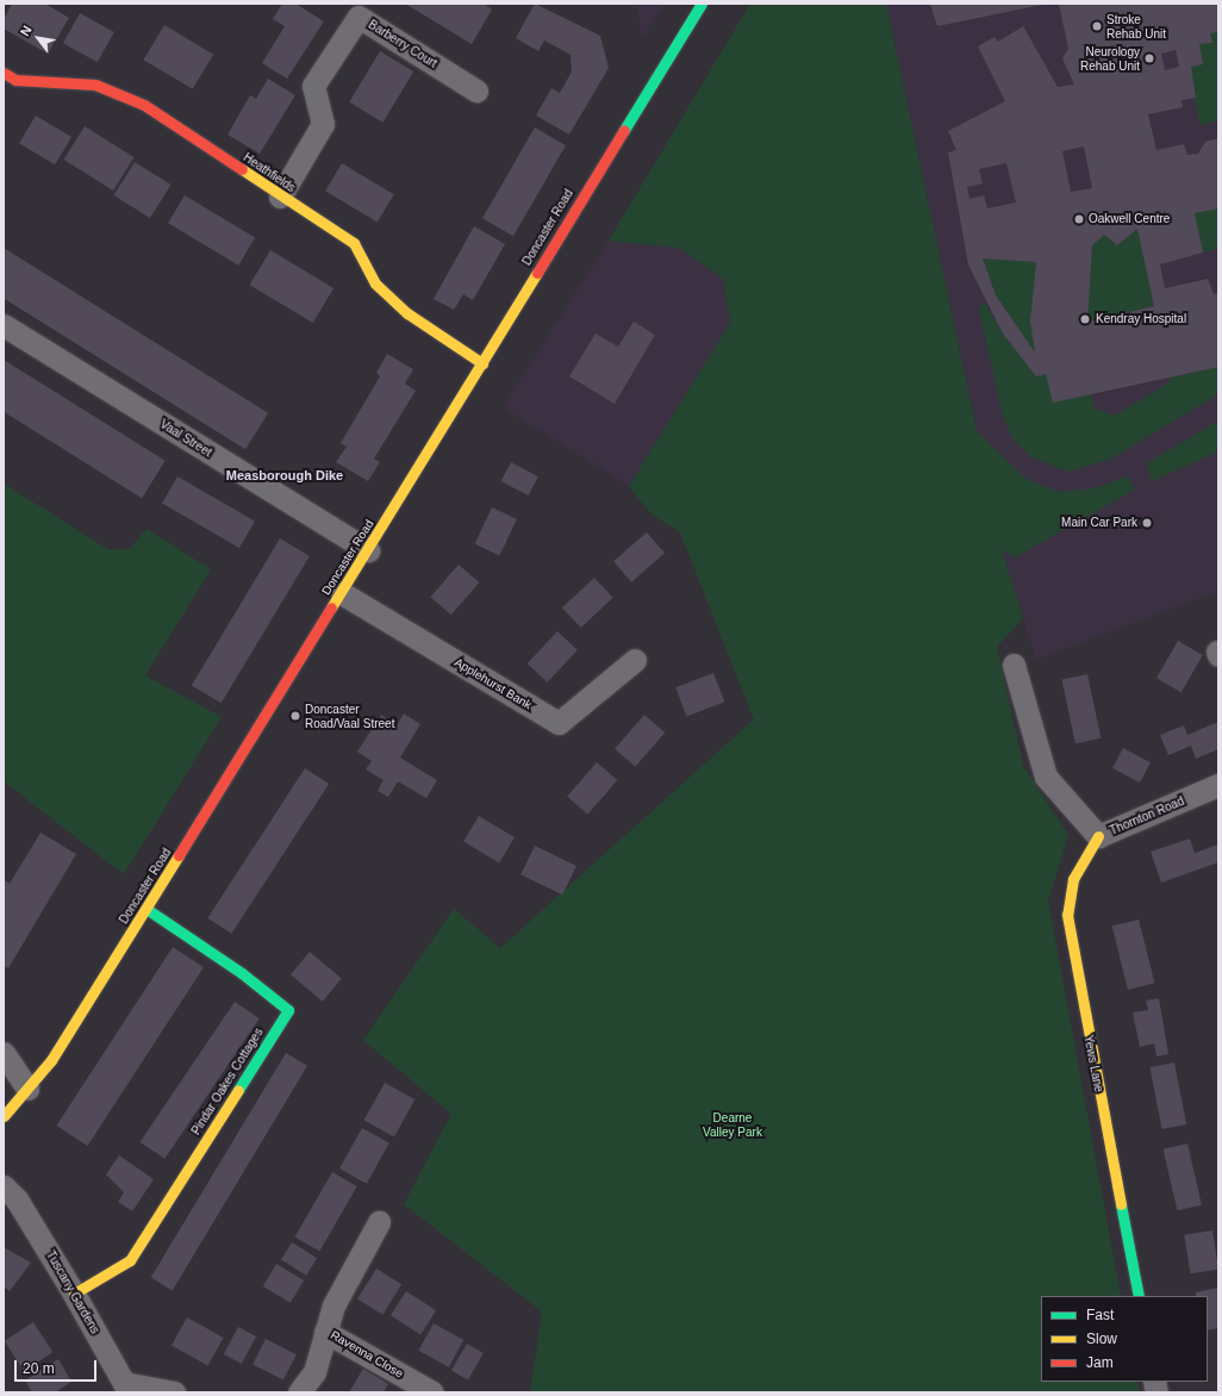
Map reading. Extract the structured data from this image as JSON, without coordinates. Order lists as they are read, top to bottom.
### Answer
{
  "streets": {
    "main road": [
      "Heathfields",
      "Doncaster Road",
      "Yews Lane",
      "Pindar Oakes Cottages"
    ],
    "street": [
      "Barberry Court",
      "Vaal Street",
      "Applehurst Bank",
      "Thornton Road",
      "Tuscany Gardens",
      "Ravenna Close"
    ]
  },
  "crossings": [
    ["Barberry Court", "Heathfields"],
    ["Heathfields", "Doncaster Road"],
    ["Doncaster Road", "Vaal Street"],
    ["Doncaster Road", "Applehurst Bank"],
    ["Doncaster Road", "Pindar Oakes Cottages"],
    ["Thornton Road", "Yews Lane"],
    ["Pindar Oakes Cottages", "Tuscany Gardens"]
  ],
  "districts": ["Measborough Dike"],
  "parks": ["Dearne Valley Park"],
  "places": [
    "Stroke Rehab Unit",
    "Neurology Rehab Unit",
    "Oakwell Centre",
    "Kendray Hospital",
    "Main Car Park",
    "Doncaster Road/Vaal Street"
  ],
  "legend": ["Fast", "Slow", "Jam"],
  "scale_bar": "20 m",
  "north": "top left"
}
